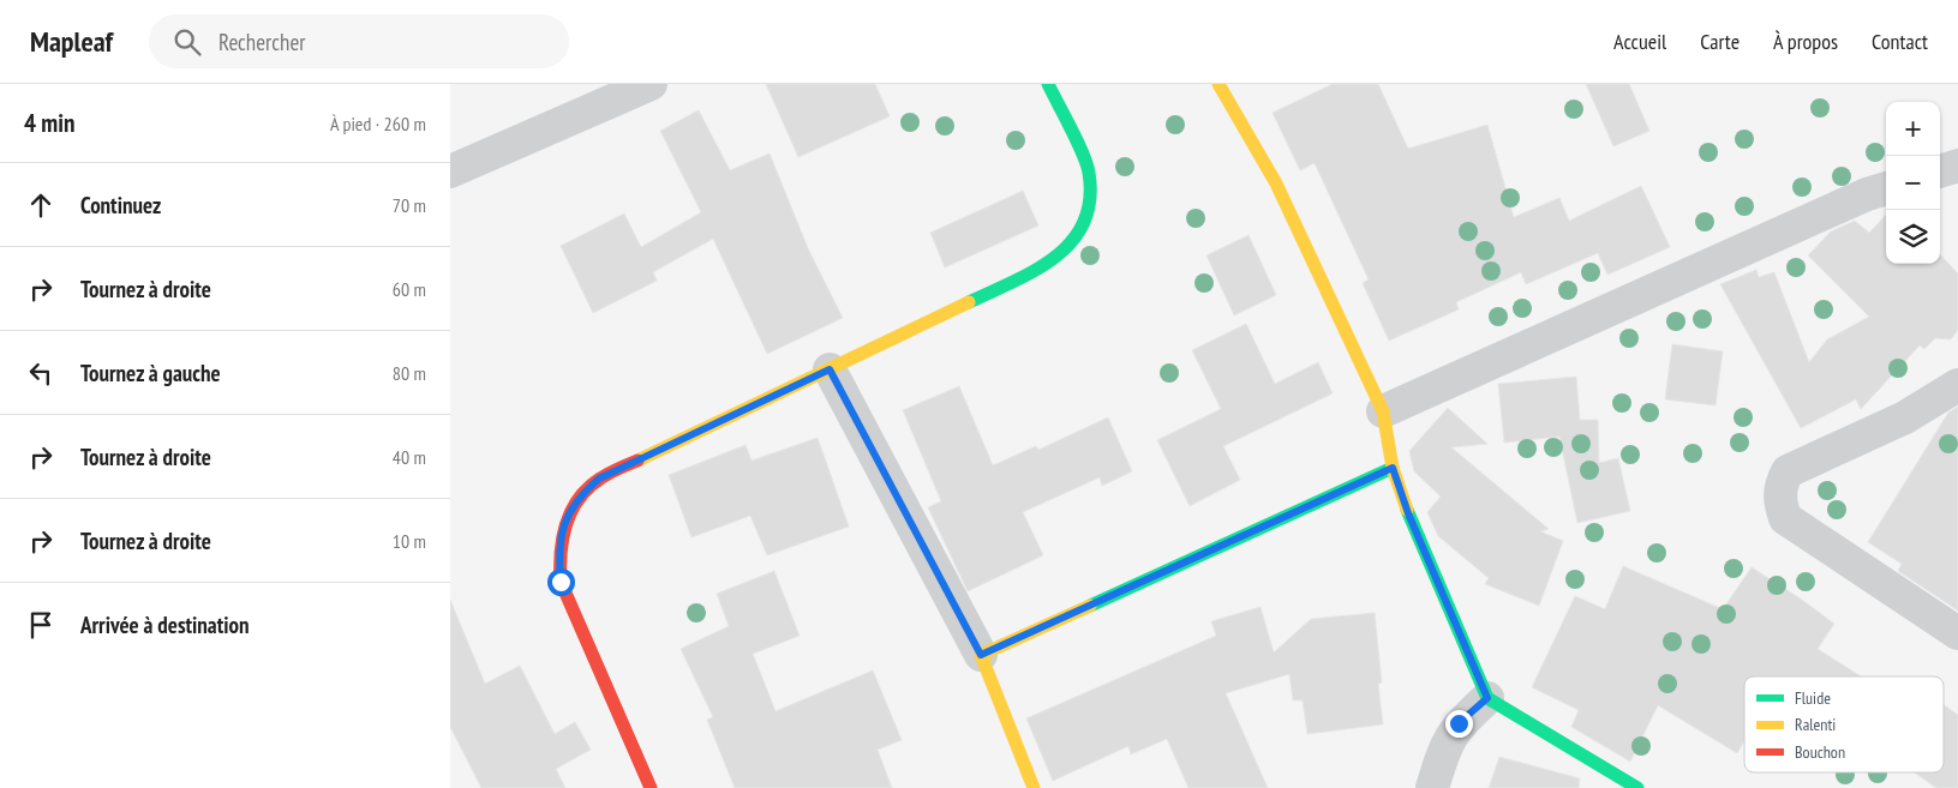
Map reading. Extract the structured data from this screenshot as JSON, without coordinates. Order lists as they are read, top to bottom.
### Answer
{
  "legend": ["Fluide", "Ralenti", "Bouchon"],
  "page": {
    "header": "Mapleaf",
    "search": "Rechercher",
    "nav": [
      "Accueil",
      "Carte",
      "À propos",
      "Contact"
    ],
    "heading": ["4 min", "À pied · 260 m"],
    "map_buttons": ["+", "−"],
    "list": [
      ["Continuez", "70 m"],
      ["Tournez à droite", "60 m"],
      ["Tournez à gauche", "80 m"],
      ["Tournez à droite", "40 m"],
      ["Tournez à droite", "10 m"],
      "Arrivée à destination"
    ]
  }
}
